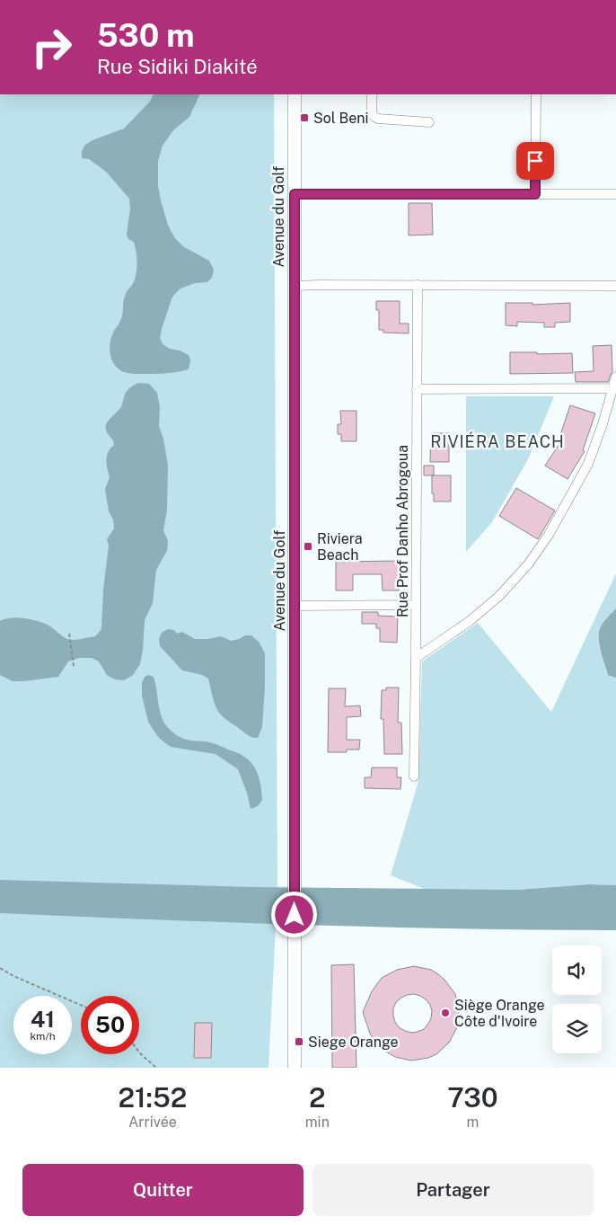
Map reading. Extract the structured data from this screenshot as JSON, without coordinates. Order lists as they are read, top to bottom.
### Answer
{
  "streets": {
    "main road": ["Avenue du Golf"],
    "street": ["Rue Prof Danho Abrogoua"]
  },
  "districts": ["RIVIÉRA BEACH"],
  "places": {
    "transit": ["Sol Beni", "Riviera Beach", "Siege Orange"],
    "other": ["Siège Orange Côte d'Ivoire"]
  },
  "page": {
    "turn": ["530 m", "Rue Sidiki Diakité"],
    "speed": "41 km/h",
    "limit": "50",
    "eta": [
      "21:52",
      "Arrivée",
      "2",
      "min",
      "730",
      "m"
    ],
    "buttons": ["Quitter", "Partager"]
  }
}
